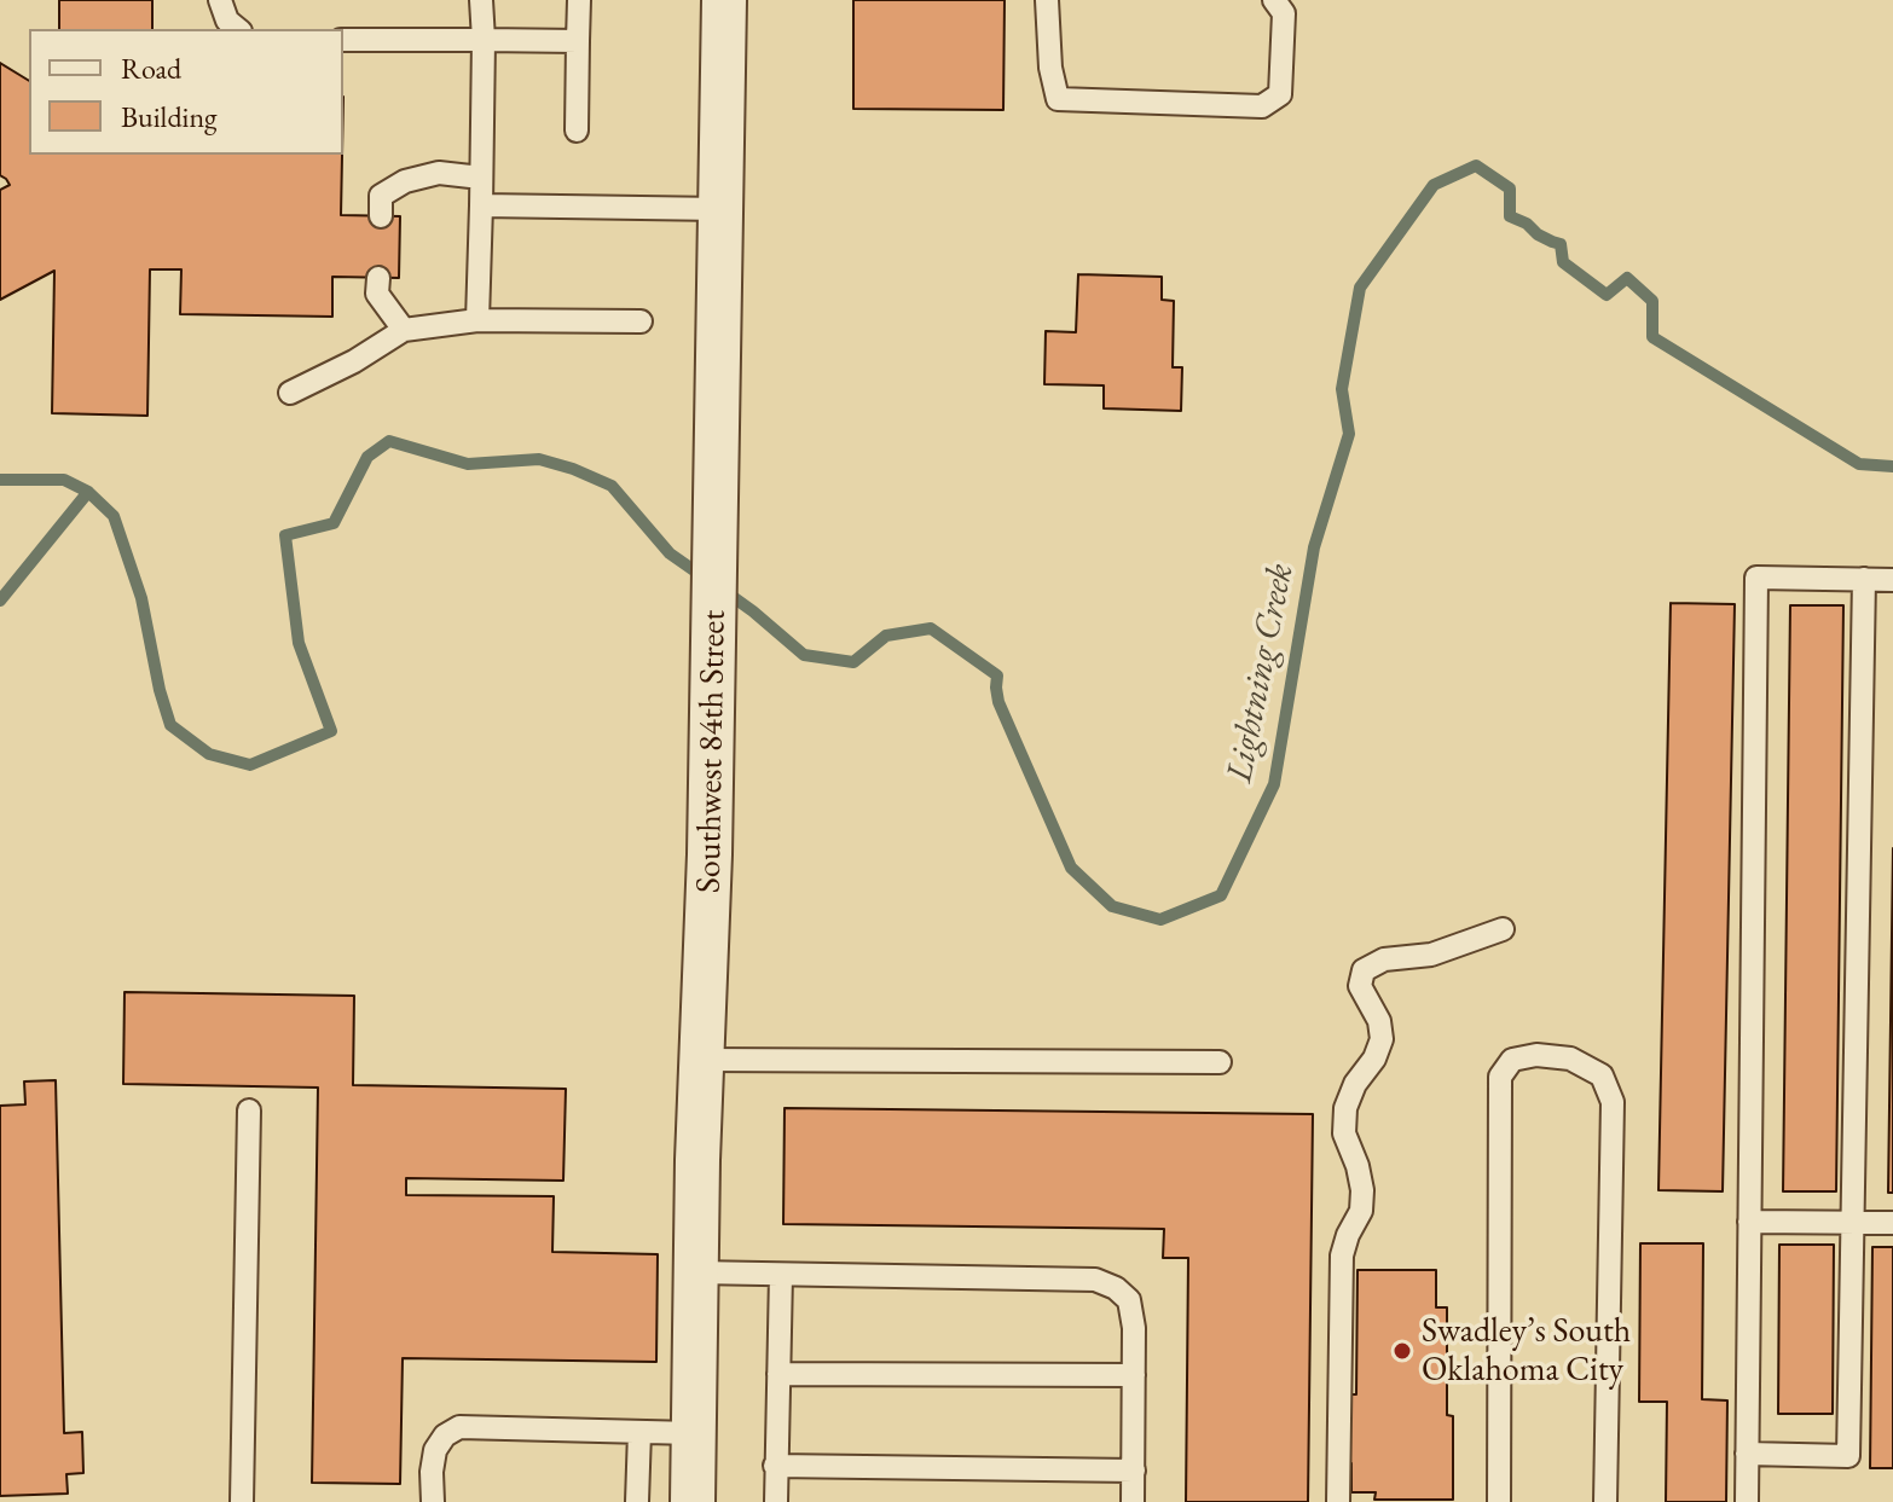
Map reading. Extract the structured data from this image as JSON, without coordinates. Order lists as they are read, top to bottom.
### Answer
{
  "streets": {
    "street": ["Southwest 84th Street"]
  },
  "water": ["Lightning Creek"],
  "places": ["Swadley’s South Oklahoma City"],
  "legend": ["Road", "Building"]
}
